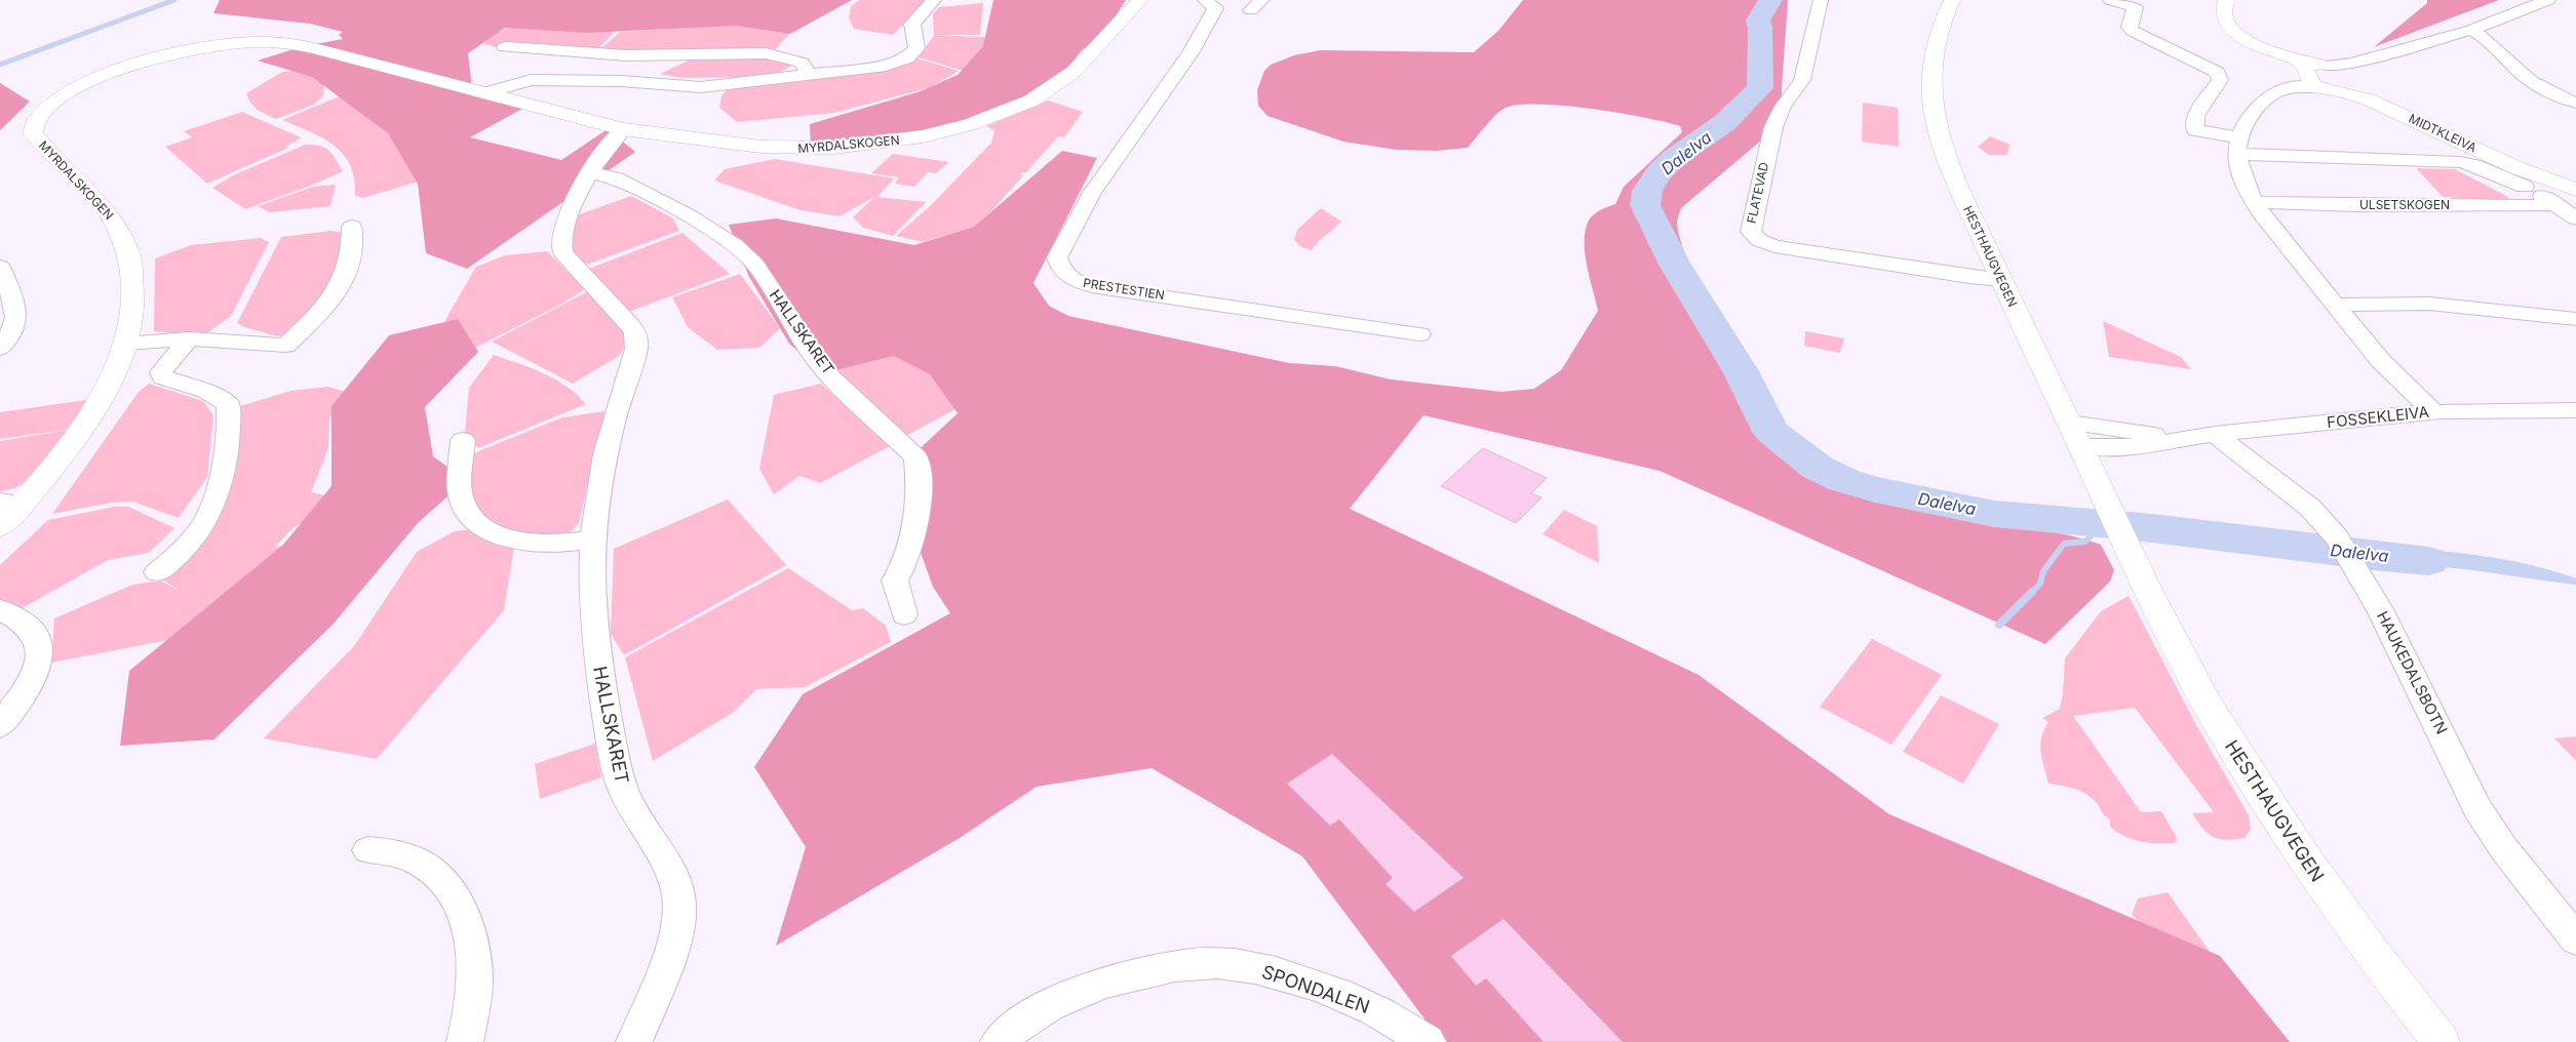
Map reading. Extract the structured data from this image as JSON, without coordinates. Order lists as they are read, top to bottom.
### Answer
{
  "streets": {
    "main road": ["MIDTKLEIVA", "MYRDALSKOGEN", "HESTHAUGVEGEN"],
    "street": [
      "FLATEVAD",
      "ULSETSKOGEN",
      "PRESTESTIEN",
      "HALLSKARET",
      "FOSSEKLEIVA",
      "HAUKEDALSBOTN",
      "SPONDALEN"
    ]
  },
  "crossings": [
    ["MYRDALSKOGEN", "HALLSKARET"],
    ["FLATEVAD", "HESTHAUGVEGEN"],
    ["HESTHAUGVEGEN", "FOSSEKLEIVA"],
    ["FOSSEKLEIVA", "HAUKEDALSBOTN"]
  ],
  "water": ["Dalelva"]
}
